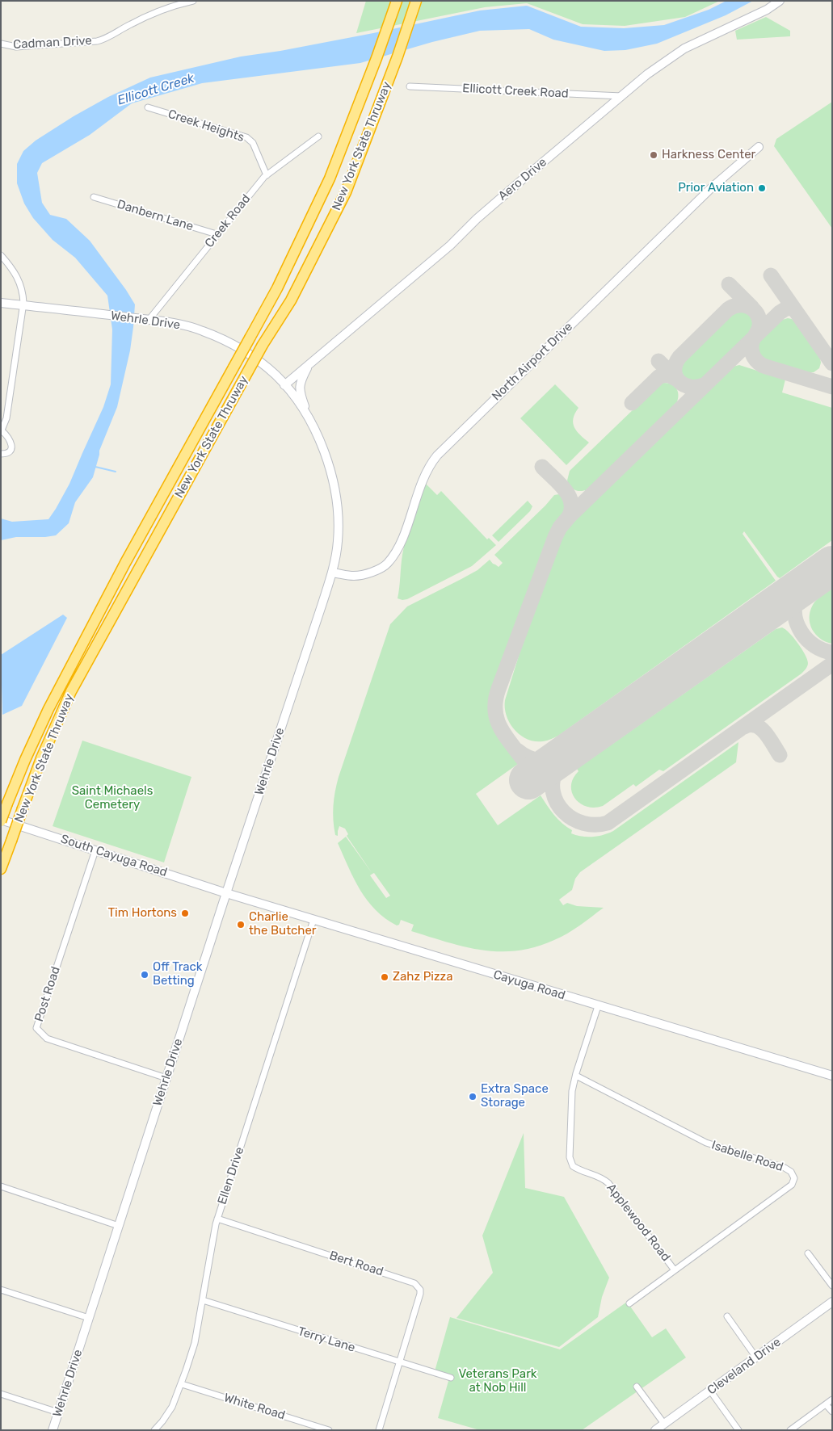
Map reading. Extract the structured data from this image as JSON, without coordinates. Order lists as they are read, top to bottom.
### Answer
{
  "streets": {
    "highway": ["New York State Thruway"],
    "street": [
      "Cadman Drive",
      "Ellicott Creek Road",
      "Creek Heights",
      "Aero Drive",
      "Danbern Lane",
      "Creek Road",
      "Wehrle Drive",
      "North Airport Drive",
      "South Cayuga Road",
      "Cayuga Road",
      "Post Road",
      "Isabelle Road",
      "Ellen Drive",
      "Applewood Road",
      "Bert Road",
      "Terry Lane",
      "Cleveland Drive",
      "White Road"
    ]
  },
  "crossings": [
    ["Ellicott Creek Road", "Aero Drive"],
    ["Creek Heights", "Creek Road"],
    ["New York State Thruway", "South Cayuga Road"],
    ["Aero Drive", "Wehrle Drive"],
    ["Danbern Lane", "Creek Road"],
    ["Creek Road", "Wehrle Drive"],
    ["Wehrle Drive", "North Airport Drive"],
    ["Wehrle Drive", "South Cayuga Road"],
    ["Wehrle Drive", "Cayuga Road"],
    ["Wehrle Drive", "Post Road"],
    ["South Cayuga Road", "Cayuga Road"],
    ["South Cayuga Road", "Post Road"],
    ["Cayuga Road", "Ellen Drive"],
    ["Cayuga Road", "Applewood Road"],
    ["Isabelle Road", "Applewood Road"],
    ["Ellen Drive", "Bert Road"],
    ["Ellen Drive", "Terry Lane"],
    ["Ellen Drive", "White Road"],
    ["Bert Road", "Terry Lane"]
  ],
  "water": ["Ellicott Creek"],
  "parks": ["Saint Michaels Cemetery", "Veterans Park at Nob Hill"],
  "places": [
    "Harkness Center",
    "Prior Aviation",
    "Tim Hortons",
    "Charlie the Butcher",
    "Off Track Betting",
    "Zahz Pizza",
    "Extra Space Storage"
  ]
}
